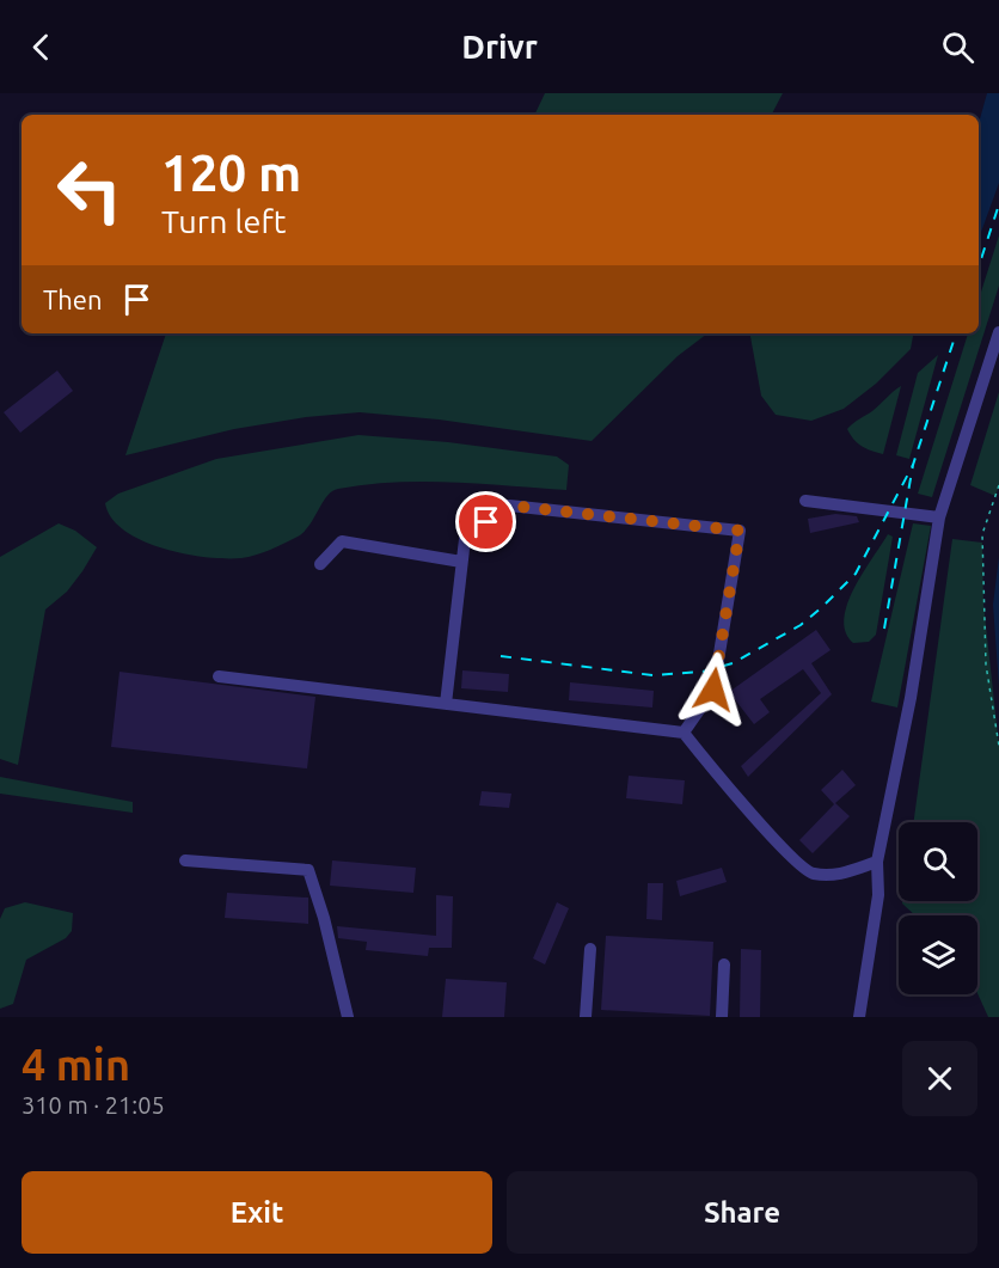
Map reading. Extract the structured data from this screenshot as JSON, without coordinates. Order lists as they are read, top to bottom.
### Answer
{
  "page": {
    "header": "Drivr",
    "turn": ["120 m", "Turn left"],
    "then": "Then",
    "heading": ["4 min", "310 m · 21:05"],
    "buttons": ["Exit", "Share"]
  }
}
